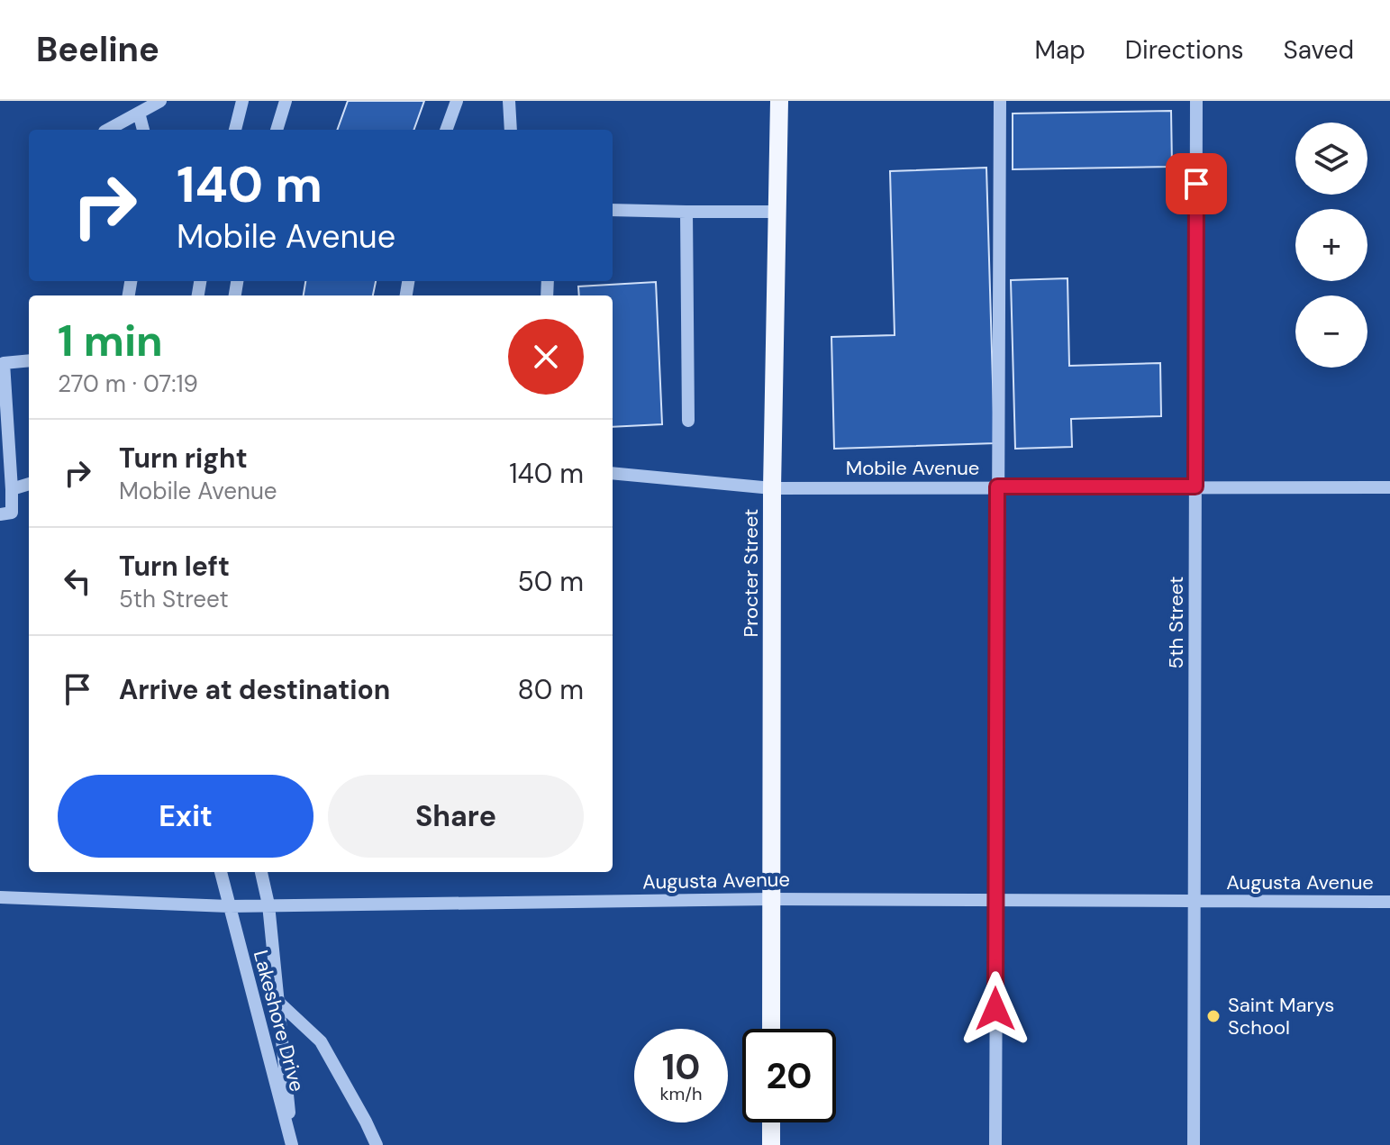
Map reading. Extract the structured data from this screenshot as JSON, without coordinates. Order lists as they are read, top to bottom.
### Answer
{
  "streets": {
    "main road": ["Procter Street"],
    "street": [
      "Mobile Avenue",
      "5th Street",
      "Augusta Avenue",
      "Lakeshore Drive"
    ]
  },
  "crossings": [
    ["Mobile Avenue", "Procter Street"],
    ["Mobile Avenue", "5th Street"],
    ["Procter Street", "Augusta Avenue"],
    ["5th Street", "Augusta Avenue"],
    ["Augusta Avenue", "Lakeshore Drive"]
  ],
  "places": ["Saint Marys School"],
  "page": {
    "header": "Beeline",
    "nav": ["Map", "Directions", "Saved"],
    "map_buttons": ["+", "−"],
    "turn": ["140 m", "Mobile Avenue"],
    "heading": ["1 min", "270 m · 07:19"],
    "list": [
      {
        "name": "Turn right",
        "note": "Mobile Avenue",
        "value": "140 m"
      },
      {
        "name": "Turn left",
        "note": "5th Street",
        "value": "50 m"
      },
      {
        "name": "Arrive at destination",
        "value": "80 m"
      }
    ],
    "buttons": ["Exit", "Share"],
    "speed": "10 km/h",
    "limit": "20"
  }
}
